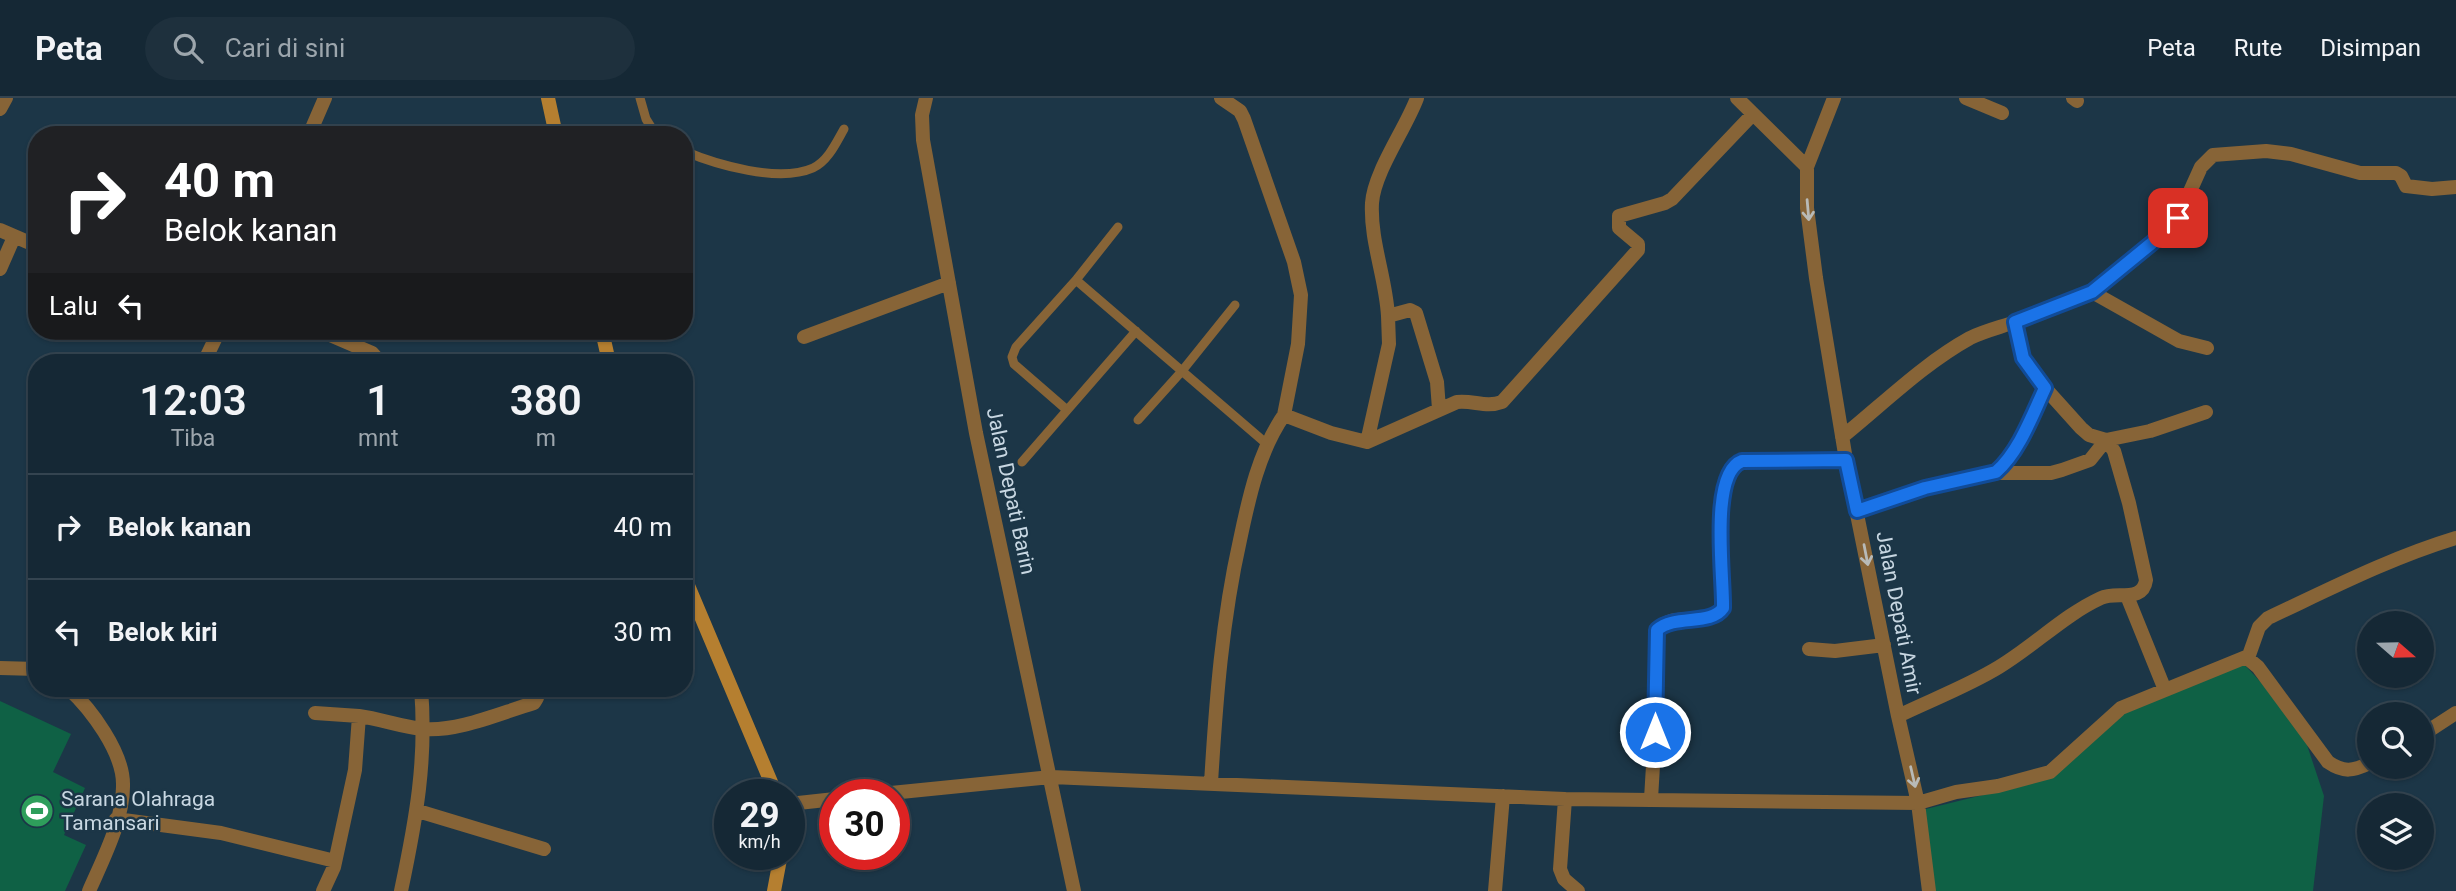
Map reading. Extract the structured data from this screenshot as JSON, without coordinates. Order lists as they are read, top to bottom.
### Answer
{
  "streets": {
    "street": ["Jalan Depati Barin", "Jalan Depati Amir"]
  },
  "one_way": ["Jalan Depati Amir"],
  "places": {
    "sports": ["Sarana Olahraga Tamansari"]
  },
  "north": "right",
  "page": {
    "header": "Peta",
    "search": "Cari di sini",
    "nav": ["Peta", "Rute", "Disimpan"],
    "turn": ["40 m", "Belok kanan"],
    "then": "Lalu",
    "eta": [
      "12:03",
      "Tiba",
      "1",
      "mnt",
      "380",
      "m"
    ],
    "list": [
      {
        "name": "Belok kanan",
        "value": "40 m"
      },
      {
        "name": "Belok kiri",
        "value": "30 m"
      }
    ],
    "speed": "29 km/h",
    "limit": "30"
  }
}
